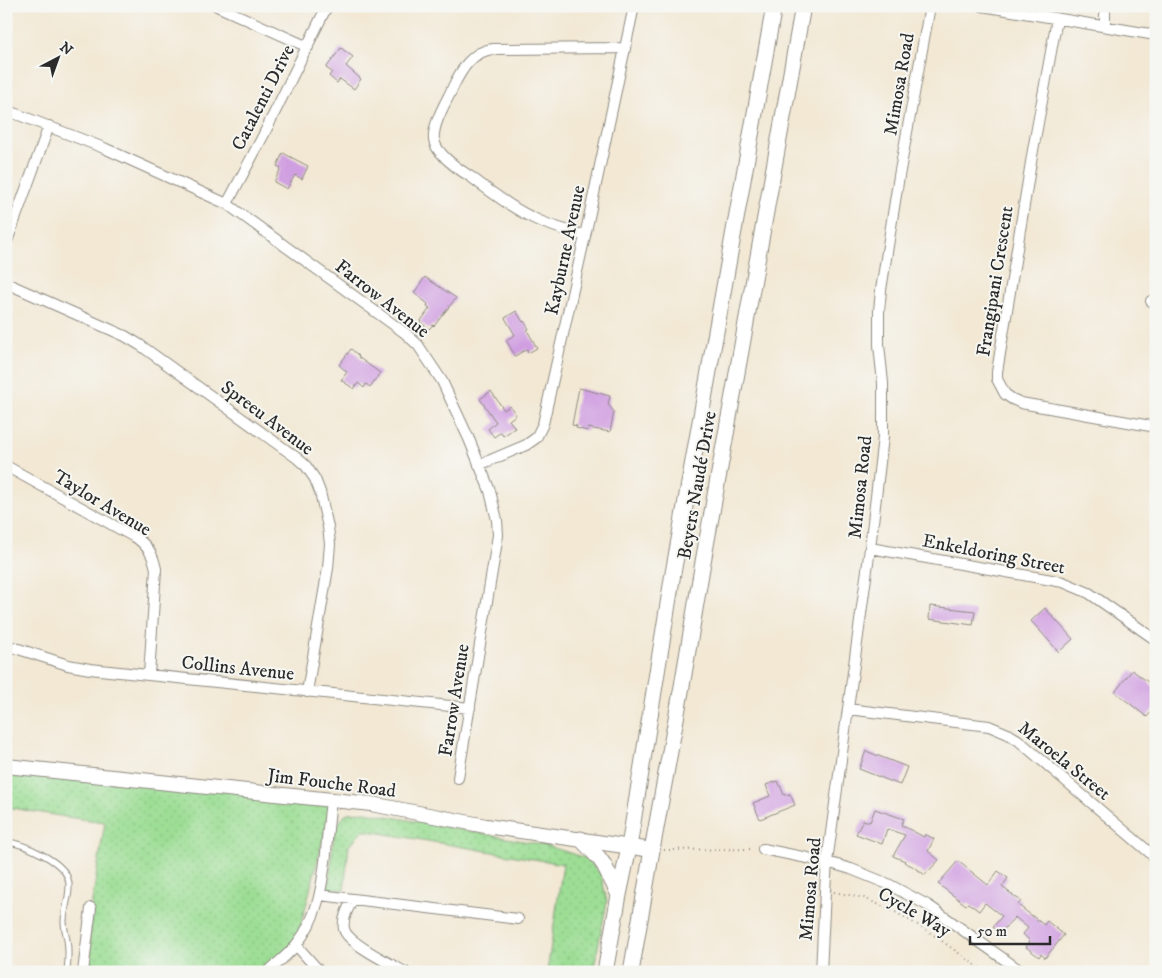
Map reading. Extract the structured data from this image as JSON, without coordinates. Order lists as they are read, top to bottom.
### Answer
{
  "streets": {
    "main road": ["Beyers Naudé Drive"],
    "street": [
      "Mimosa Road",
      "Catalenti Drive",
      "Kayburne Avenue",
      "Frangipani Crescent",
      "Farrow Avenue",
      "Spreeu Avenue",
      "Taylor Avenue",
      "Enkeldoring Street",
      "Collins Avenue",
      "Maroela Street",
      "Jim Fouche Road"
    ],
    "path": ["Cycle Way"]
  },
  "crossings": [
    ["Mimosa Road", "Enkeldoring Street"],
    ["Mimosa Road", "Maroela Street"],
    ["Mimosa Road", "Cycle Way"],
    ["Catalenti Drive", "Farrow Avenue"],
    ["Kayburne Avenue", "Farrow Avenue"],
    ["Farrow Avenue", "Collins Avenue"],
    ["Spreeu Avenue", "Collins Avenue"],
    ["Beyers Naudé Drive", "Jim Fouche Road"],
    ["Taylor Avenue", "Collins Avenue"]
  ],
  "scale_bar": "50 m",
  "north": "top right"
}
